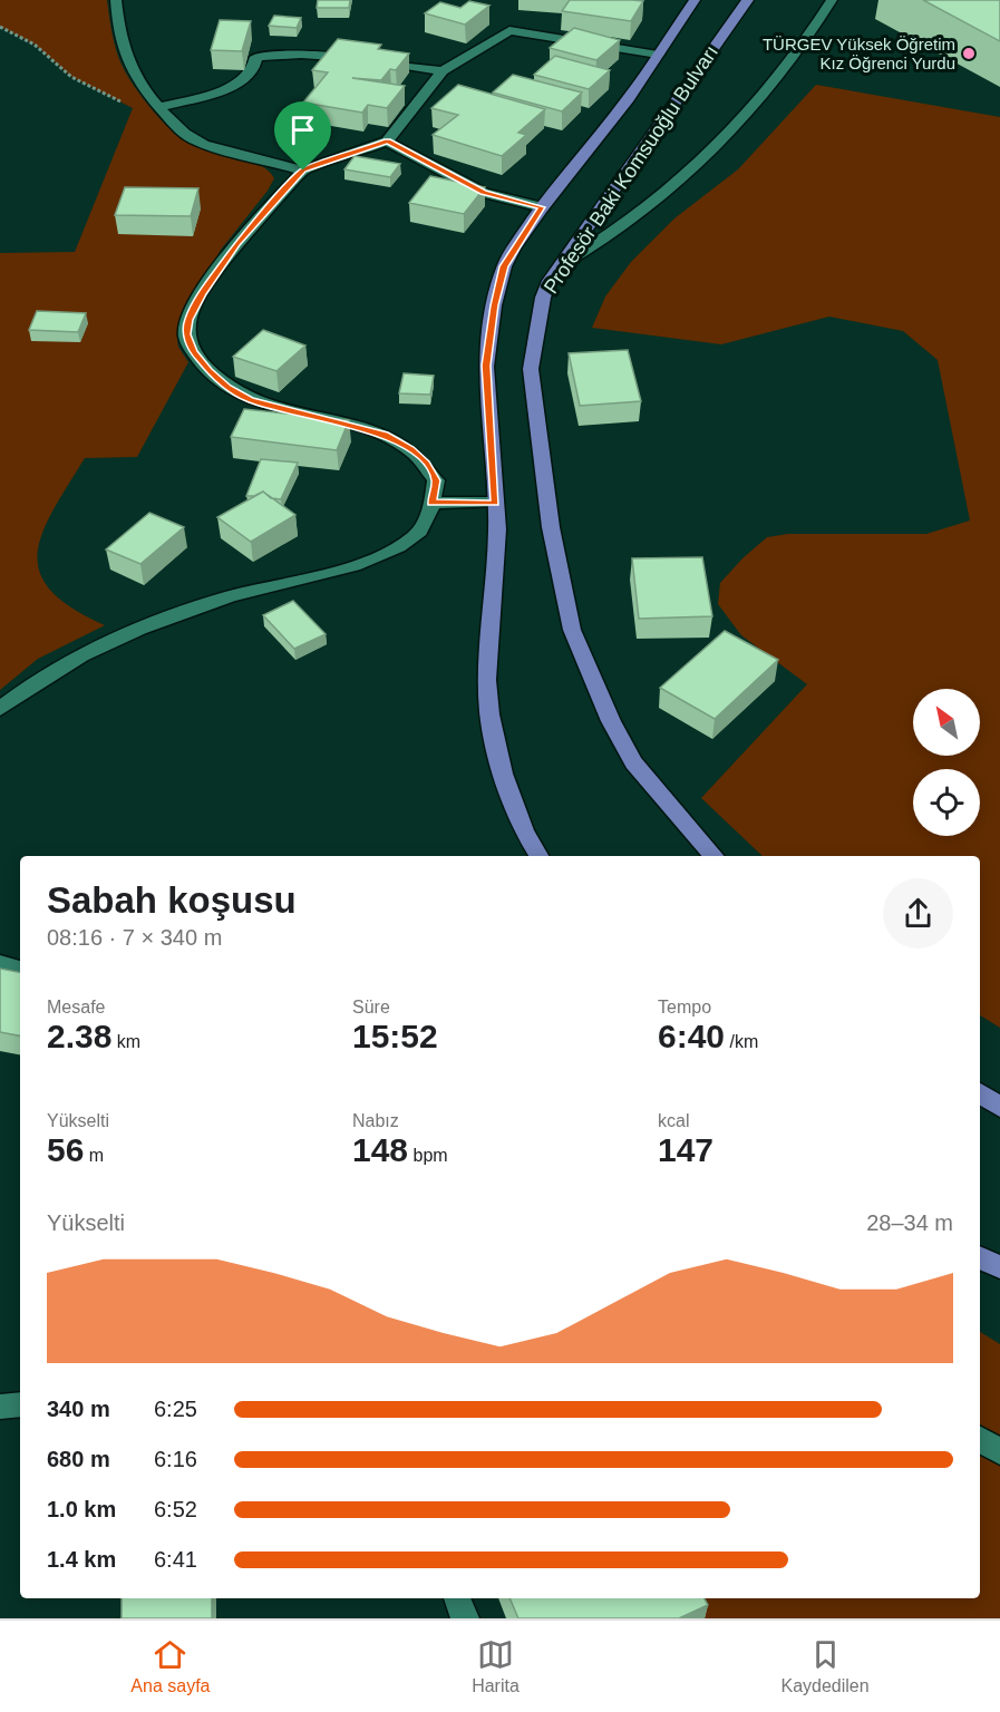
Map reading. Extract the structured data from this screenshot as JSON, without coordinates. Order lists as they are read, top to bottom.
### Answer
{
  "streets": {
    "main road": ["Profesör Baki Komsuoğlu Bulvarı"]
  },
  "places": ["TÜRGEV Yüksek Öğretim Kız Öğrenci Yurdu"],
  "north": "top left",
  "page": {
    "heading": ["Sabah koşusu", "08:16 · 7 × 340 m"],
    "stats": [
      ["Mesafe", "2.38 km"],
      ["Süre", "15:52"],
      ["Tempo", "6:40 /km"],
      ["Yükselti", "56 m"],
      ["Nabız", "148 bpm"],
      ["kcal", "147"]
    ],
    "chart": ["Yükselti", "28–34 m"],
    "list": [
      {
        "name": "340 m",
        "note": "6:25"
      },
      {
        "name": "680 m",
        "note": "6:16"
      },
      {
        "name": "1.0 km",
        "note": "6:52"
      },
      {
        "name": "1.4 km",
        "note": "6:41"
      }
    ],
    "tabs": ["Ana sayfa", "Harita", "Kaydedilen"]
  }
}
